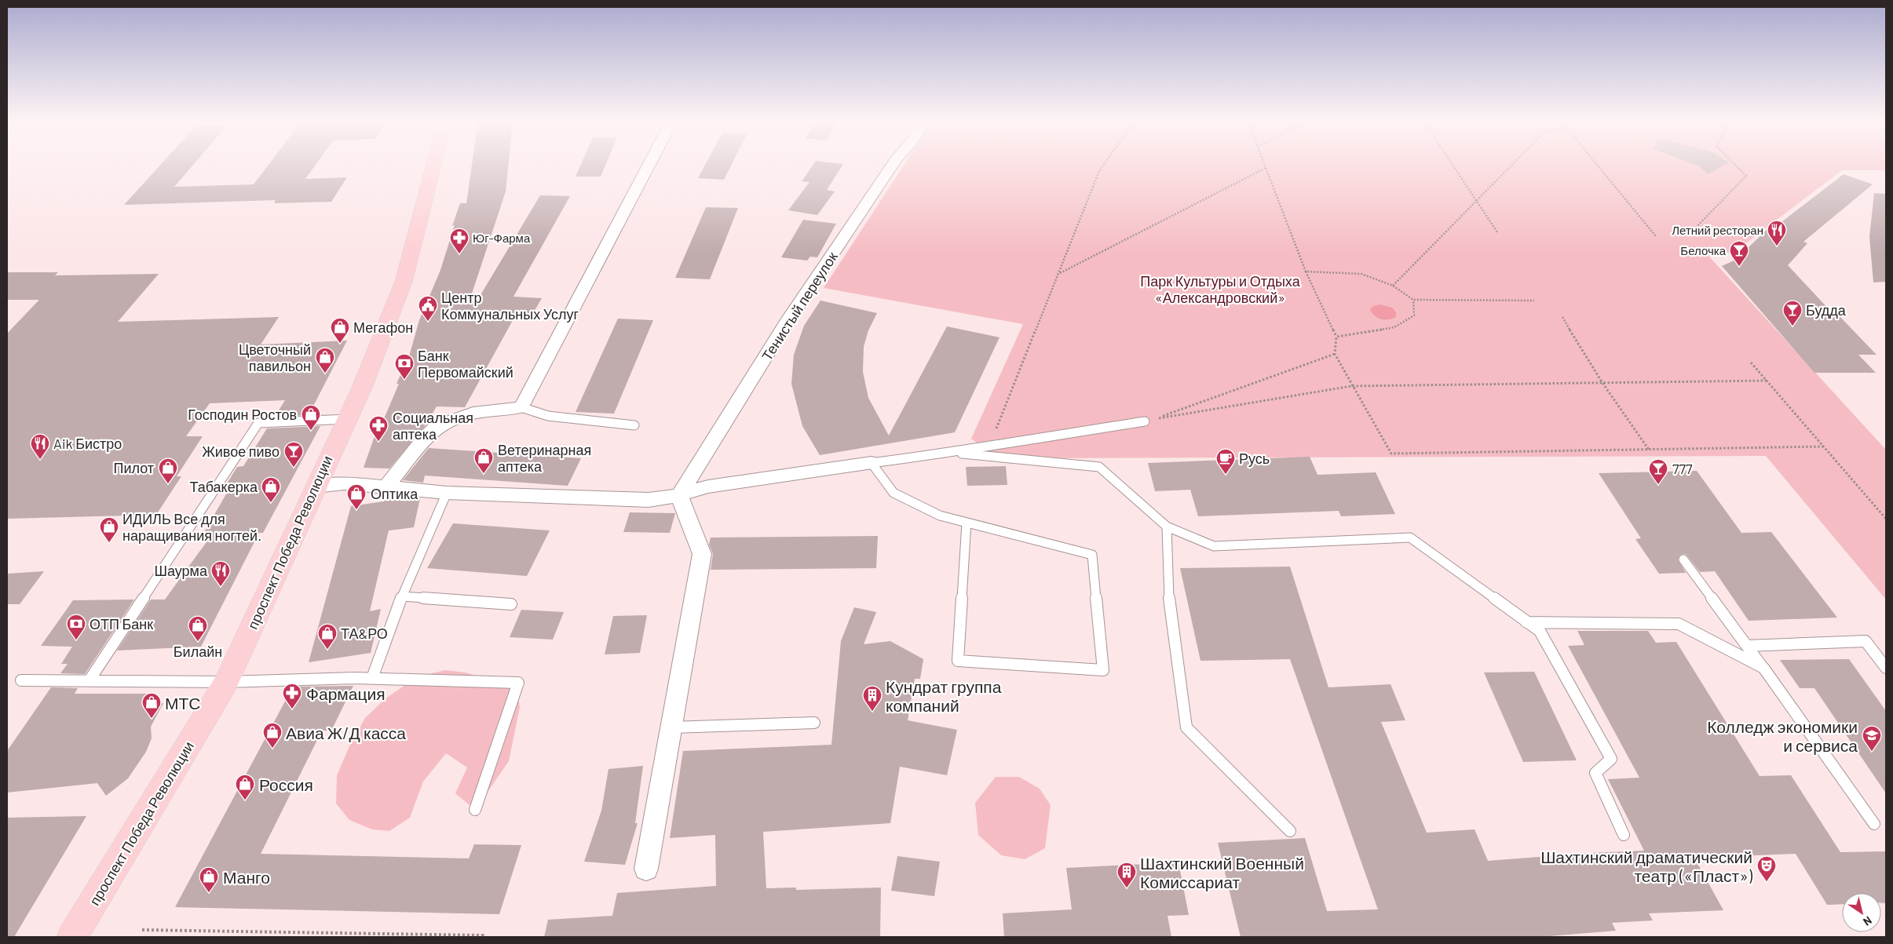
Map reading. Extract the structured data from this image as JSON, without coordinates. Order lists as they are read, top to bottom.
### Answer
{
  "streets": {
    "main road": ["проспект Победа Революции"],
    "street": ["Тенистый переулок"]
  },
  "parks": ["Парк Культуры и Отдыха «Александровский»"],
  "places": {
    "restaurant": ["Летний ресторан", "Aik Бистро", "Шаурма"],
    "pharmacy": ["Юг-Фарма", "Социальная аптека", "Фармация"],
    "bar": [
      "Белочка",
      "Будда",
      "Живое пиво",
      "777"
    ],
    "public building": ["Центр Коммунальных Услуг"],
    "shop": [
      "Мегафон",
      "Цветочный павильон",
      "Господин Ростов",
      "Ветеринарная аптека",
      "Пилот",
      "Табакерка",
      "Оптика",
      "ИДИЛЬ Все для наращивания ногтей.",
      "Билайн",
      "ТА&РО",
      "МТС",
      "Авиа Ж/Д касса",
      "Россия",
      "Манго"
    ],
    "bank": ["Банк Первомайский", "ОТП Банк"],
    "cafe": ["Русь"],
    "building": ["Кундрат группа компаний", "Шахтинский Военный Комиссариат"],
    "school or university": ["Колледж экономики и сервиса"],
    "theatre": ["Шахтинский драматический театр («Пласт»)"]
  },
  "north": "bottom right"
}
